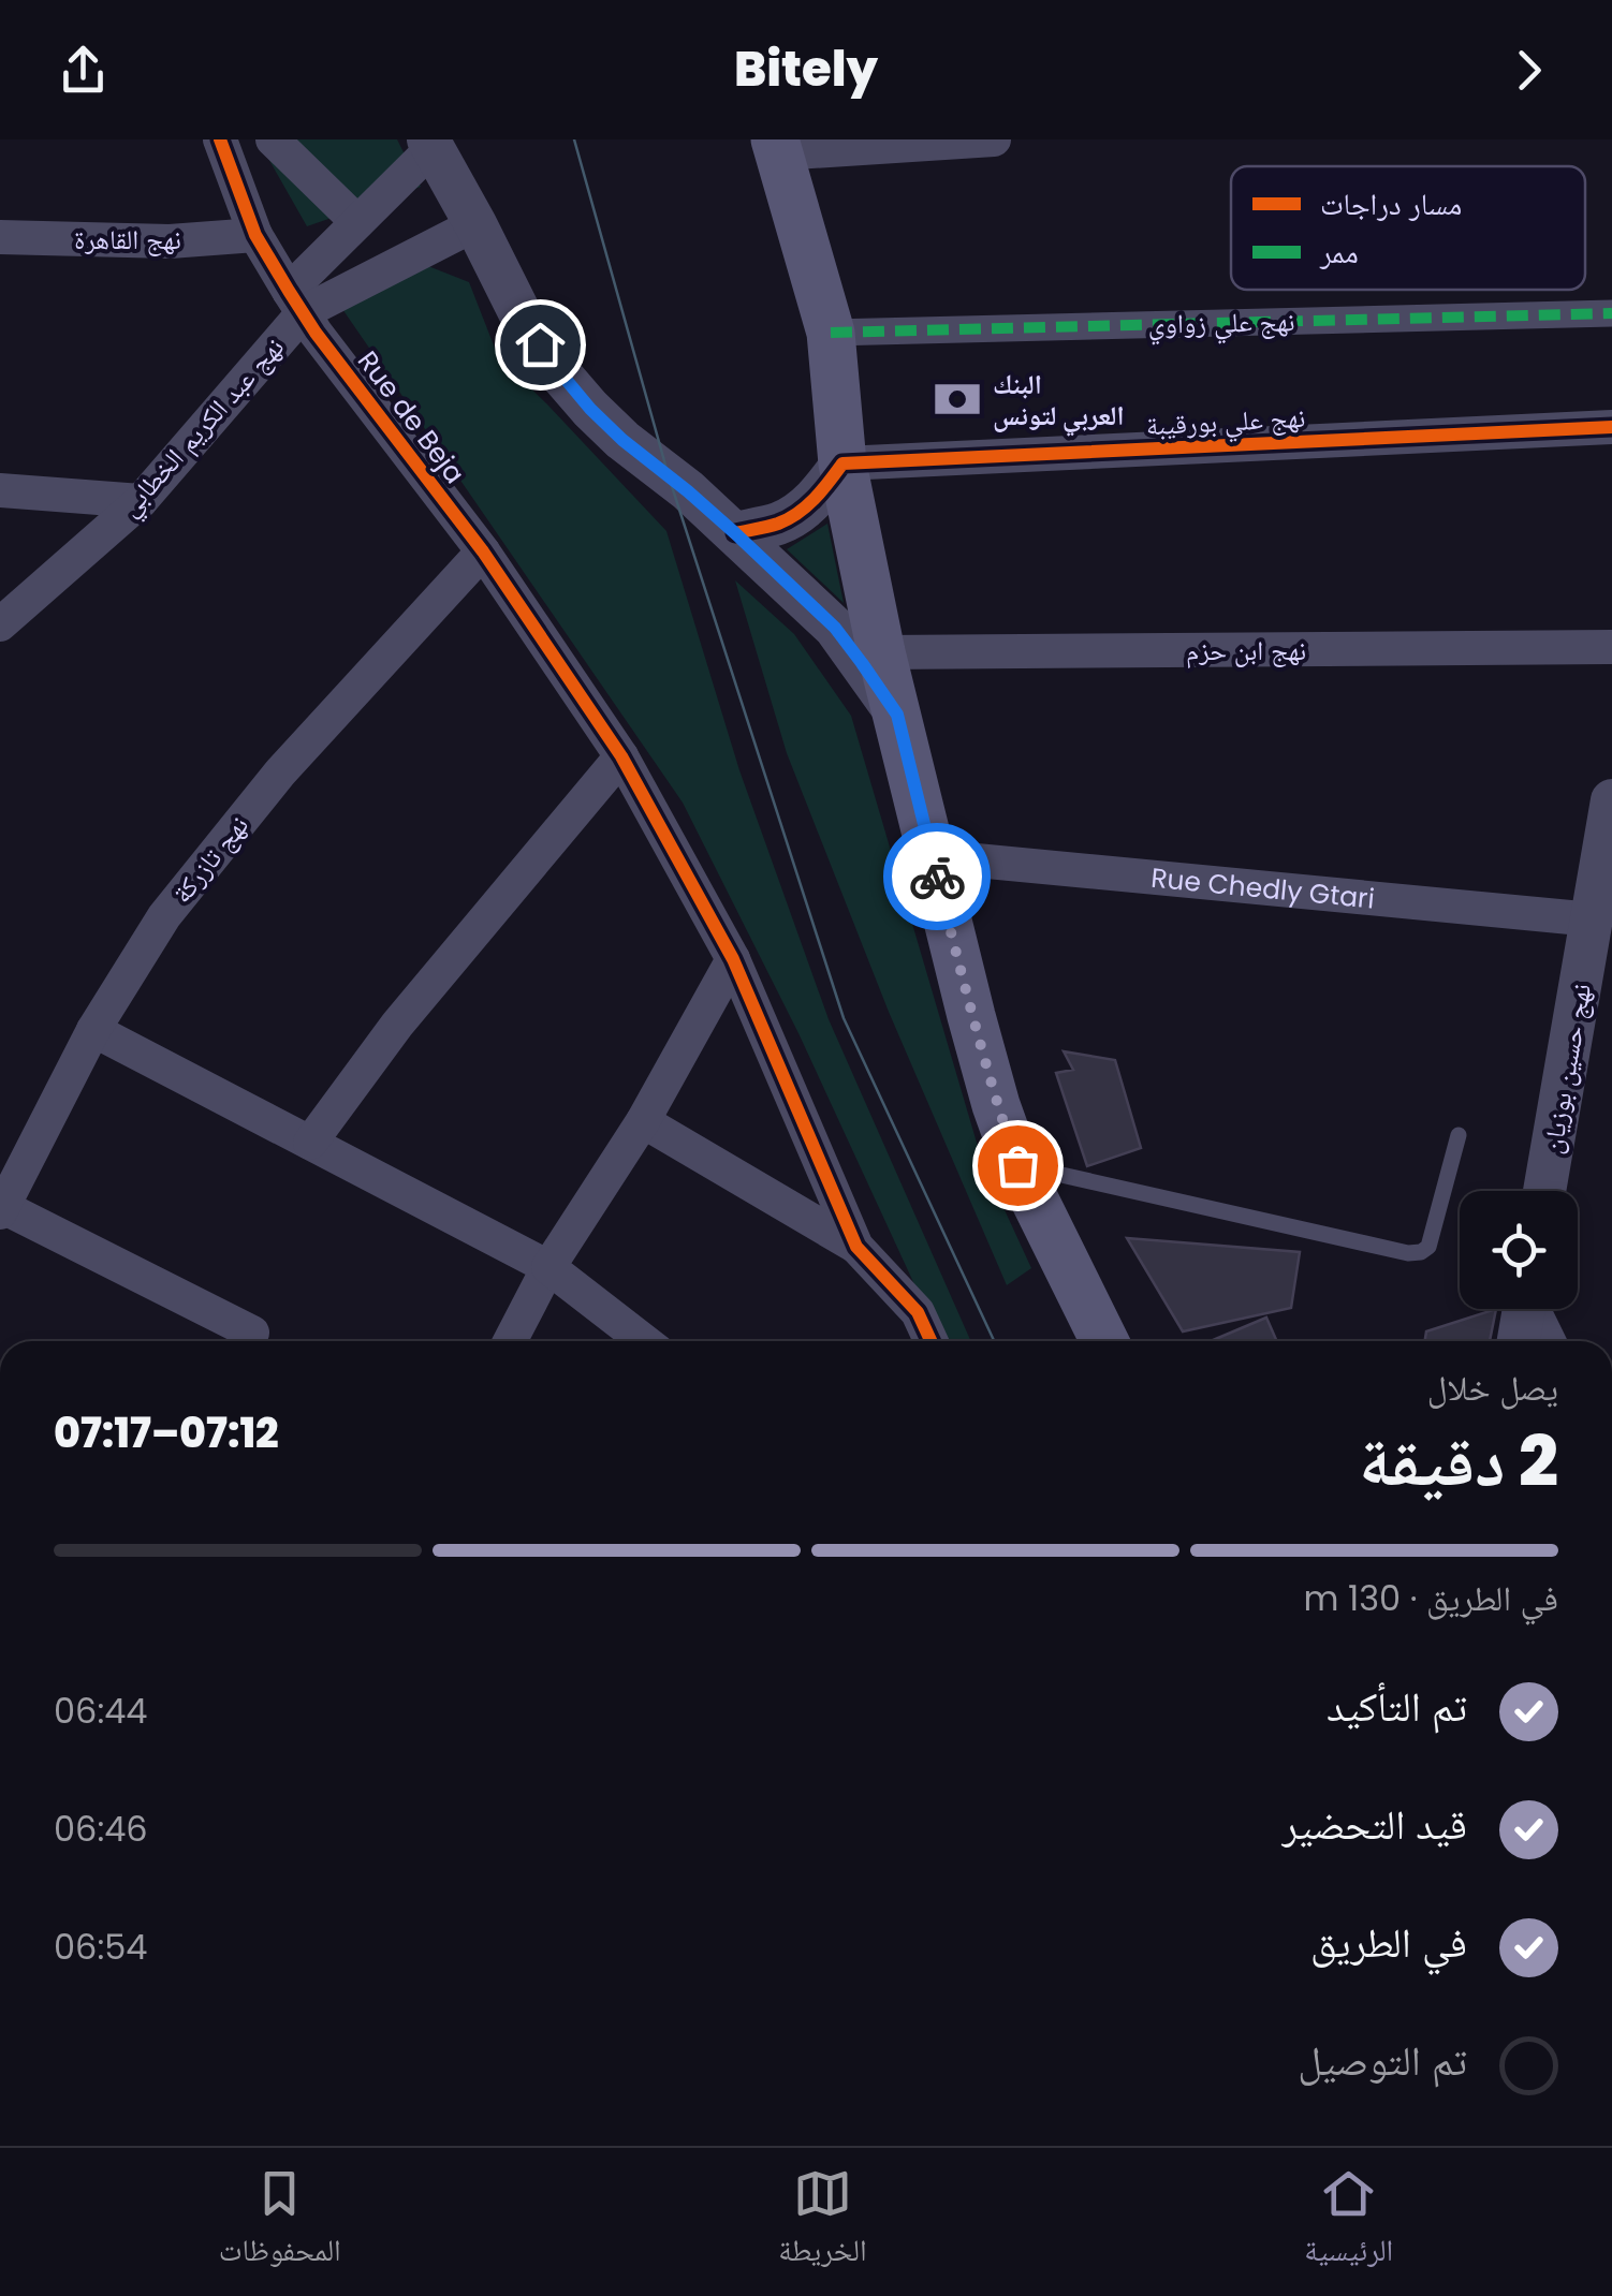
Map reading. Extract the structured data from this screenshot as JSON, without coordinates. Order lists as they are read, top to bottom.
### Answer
{
  "streets": {
    "street": [
      "نهج القاهرة",
      "نهج علي زواوي",
      "Rue de Beja",
      "نهج علي بورقيبة",
      "نهج عبد الكريم الخطابي",
      "نهج ابن حزم",
      "نهج تازركة",
      "Rue Chedly Gtari",
      "نهج حسين بوزيان"
    ]
  },
  "crossings": [
    ["نهج القاهرة", "Rue de Beja"],
    ["Rue de Beja", "نهج عبد الكريم الخطابي"],
    ["Rue de Beja", "نهج تازركة"],
    ["Rue Chedly Gtari", "نهج حسين بوزيان"]
  ],
  "places": {
    "bank": ["البنك العربي لتونس"]
  },
  "legend": ["مسار دراجات", "ممر"],
  "page": {
    "header": "Bitely",
    "heading": ["2 دقيقة", "يصل خلال", "07:12–07:17"],
    "bar": "في الطريق · 130 m",
    "list": [
      ["تم التأكيد", "06:44"],
      ["قيد التحضير", "06:46"],
      ["في الطريق", "06:54"],
      "تم التوصيل"
    ],
    "tabs": ["الرئيسية", "الخريطة", "المحفوظات"]
  }
}
